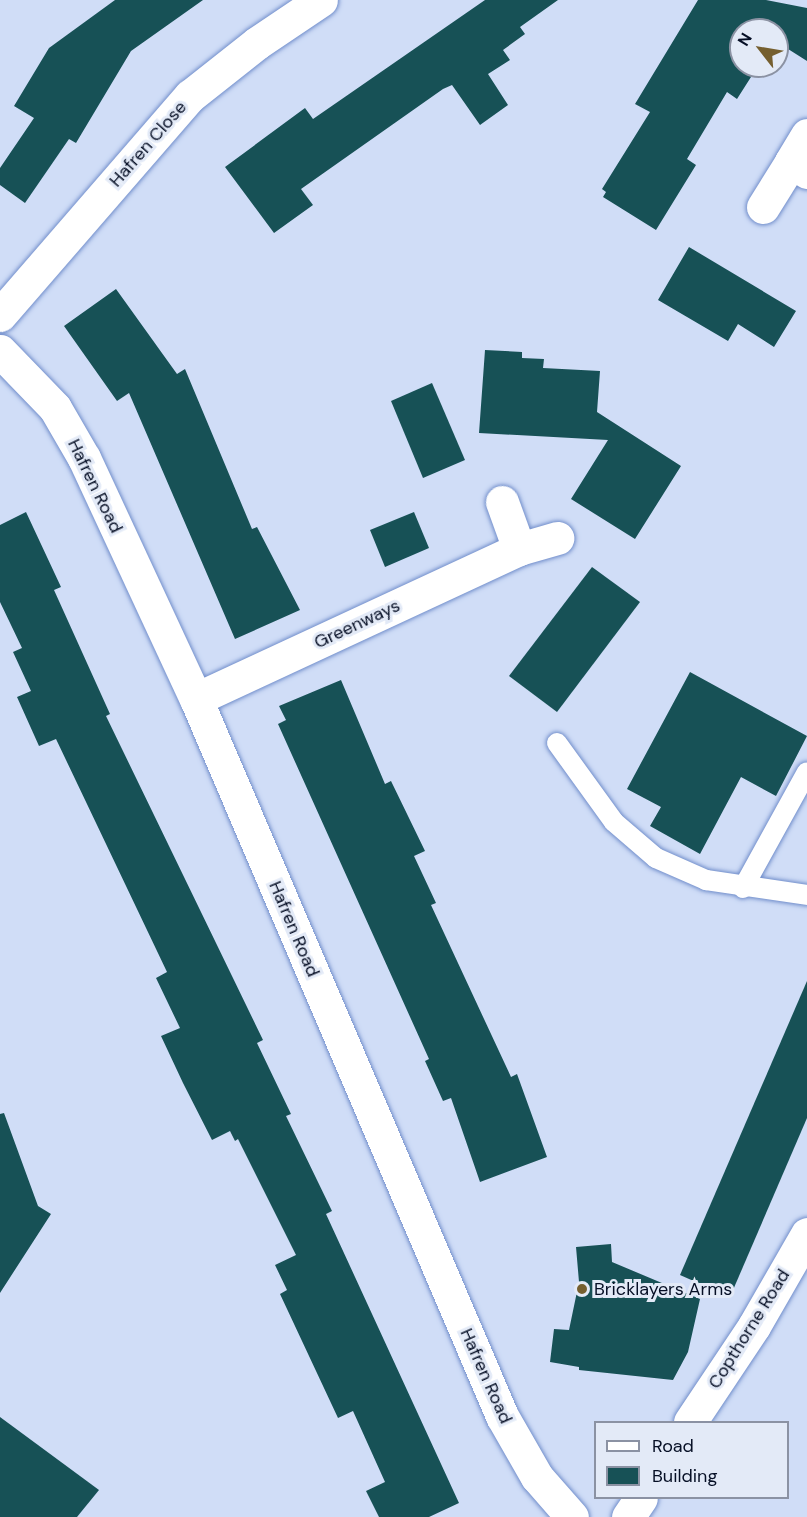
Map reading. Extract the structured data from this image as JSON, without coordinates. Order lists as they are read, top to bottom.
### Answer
{
  "streets": {
    "street": [
      "Hafren Close",
      "Hafren Road",
      "Greenways",
      "Copthorne Road"
    ]
  },
  "crossings": [
    ["Hafren Road", "Greenways"]
  ],
  "places": ["Bricklayers Arms"],
  "legend": ["Road", "Building"],
  "north": "top left"
}
